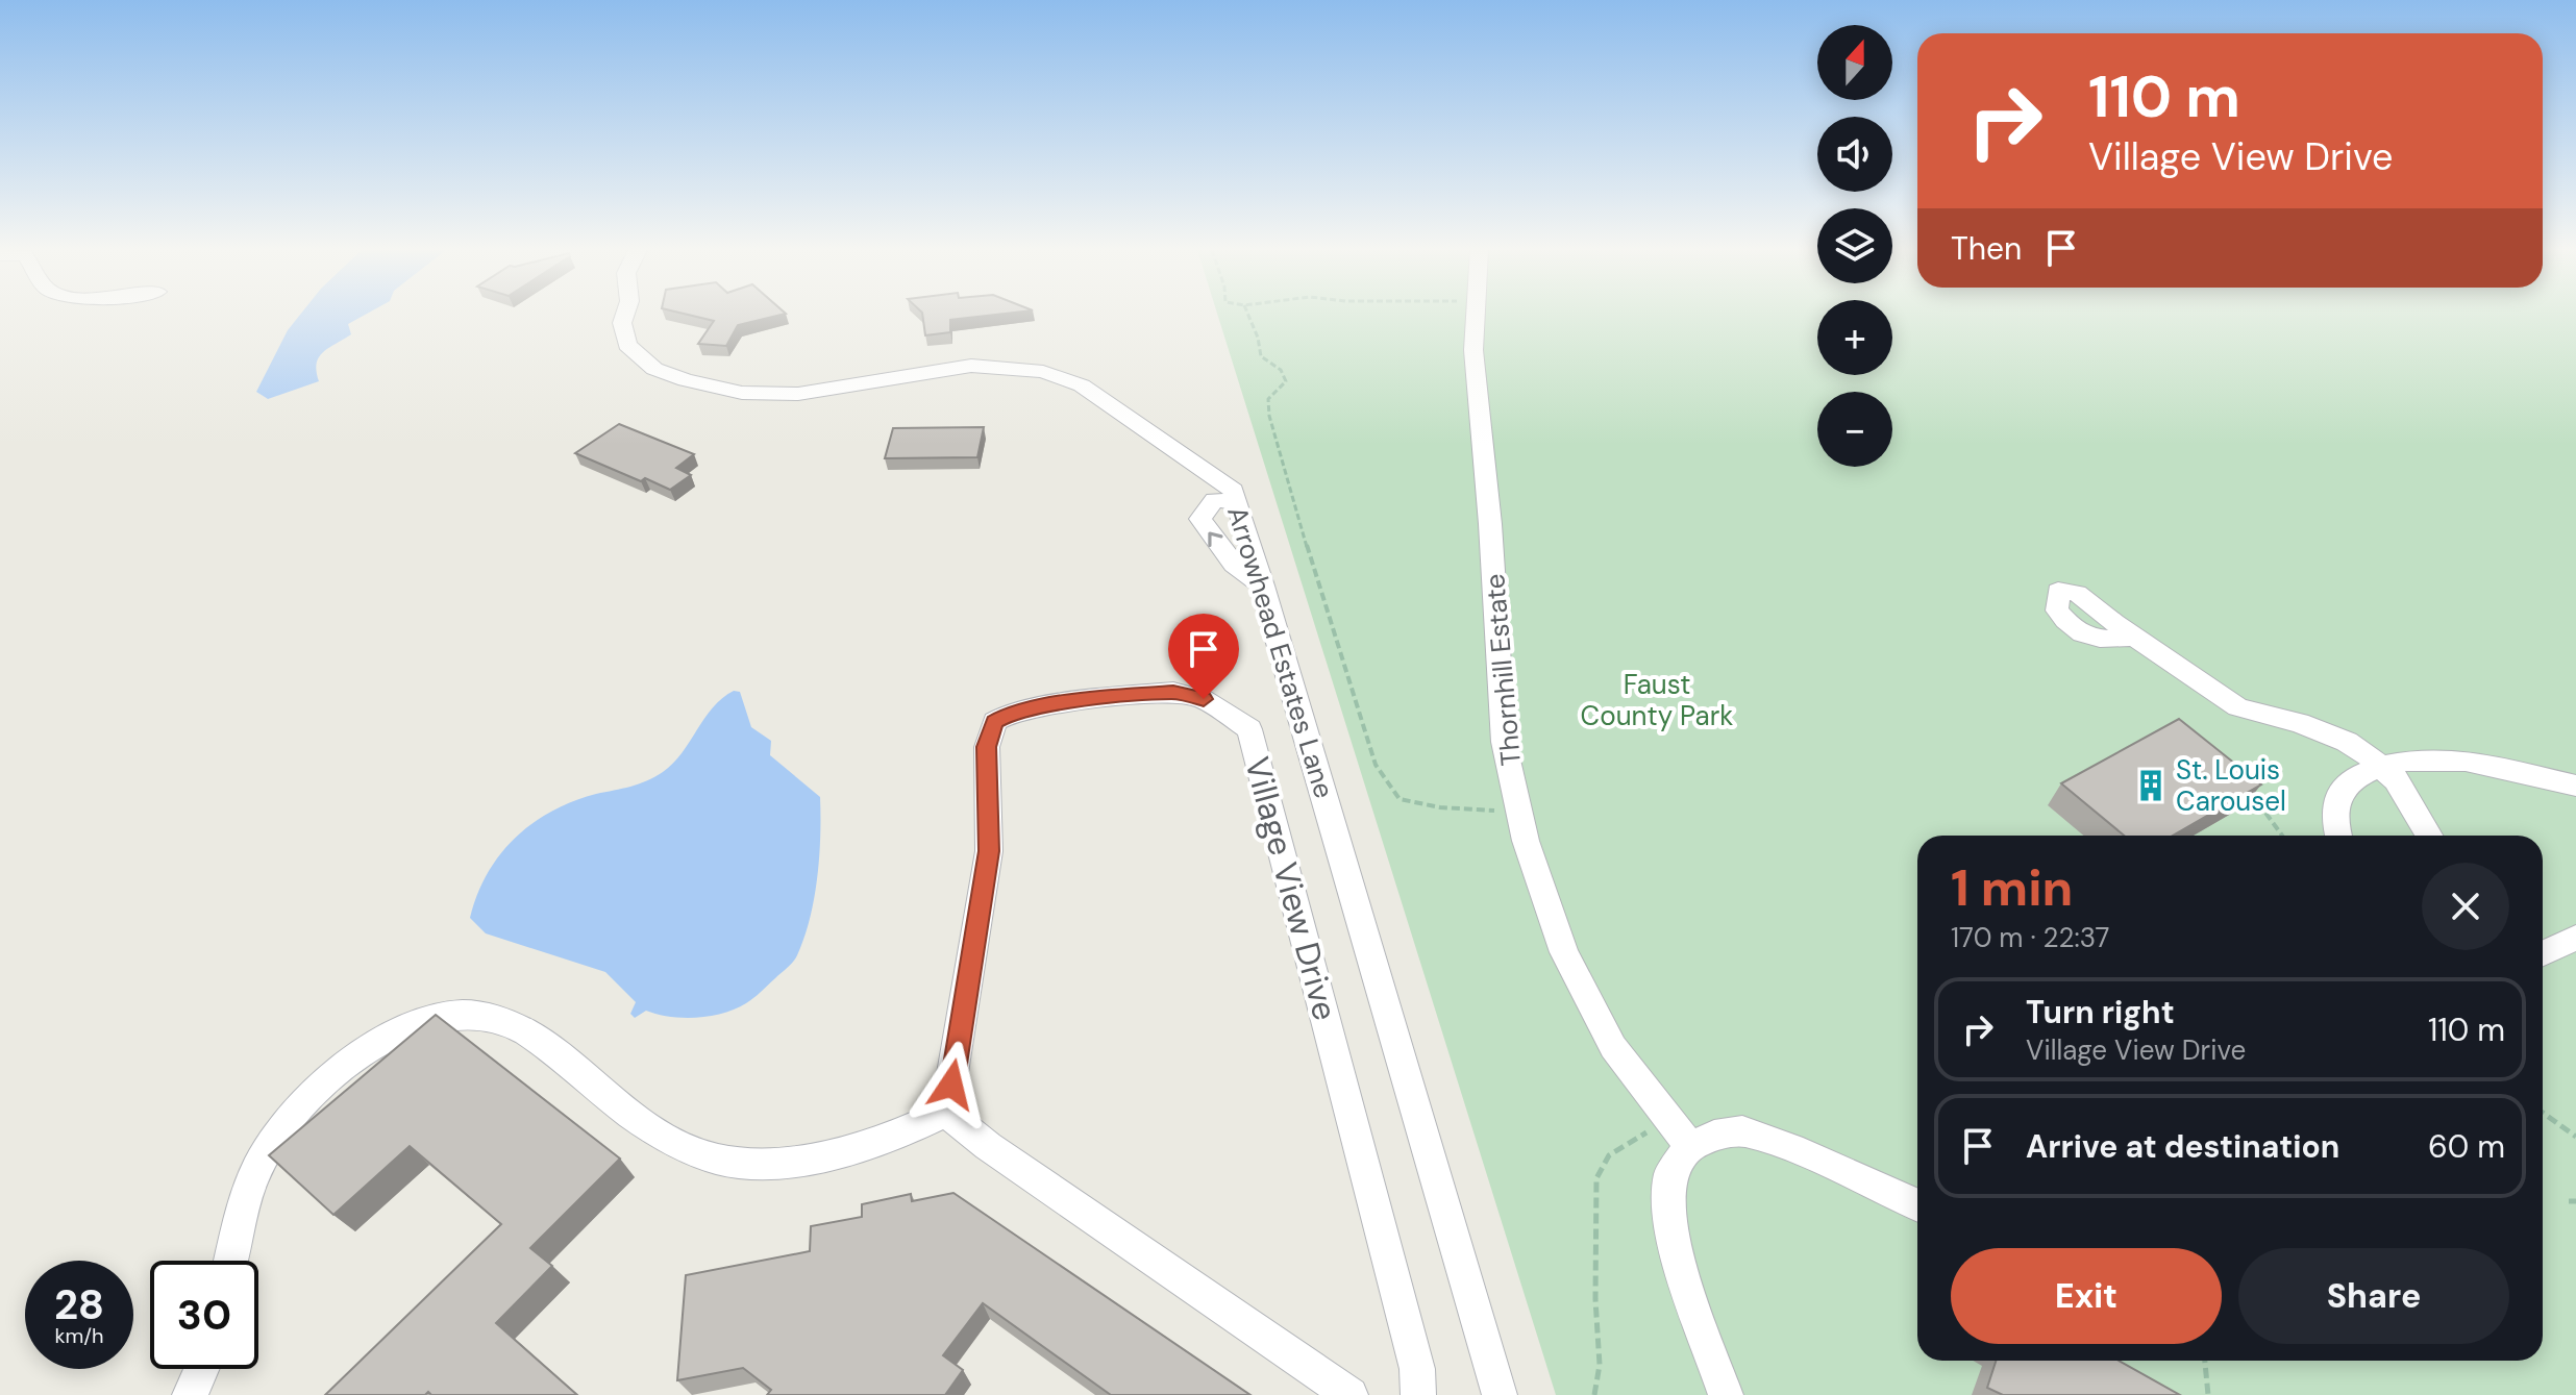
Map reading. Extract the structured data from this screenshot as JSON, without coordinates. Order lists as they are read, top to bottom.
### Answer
{
  "streets": {
    "street": ["Arrowhead Estates Lane", "Thornhill Estate", "Village View Drive"]
  },
  "parks": ["Faust County Park"],
  "places": {
    "building": ["St. Louis Carousel"]
  },
  "north": "top",
  "page": {
    "map_buttons": ["+", "−"],
    "turn": ["110 m", "Village View Drive"],
    "then": "Then",
    "heading": ["1 min", "170 m · 22:37"],
    "list": [
      {
        "name": "Turn right",
        "note": "Village View Drive",
        "value": "110 m"
      },
      {
        "name": "Arrive at destination",
        "value": "60 m"
      }
    ],
    "buttons": ["Exit", "Share"],
    "speed": "28 km/h",
    "limit": "30"
  }
}
